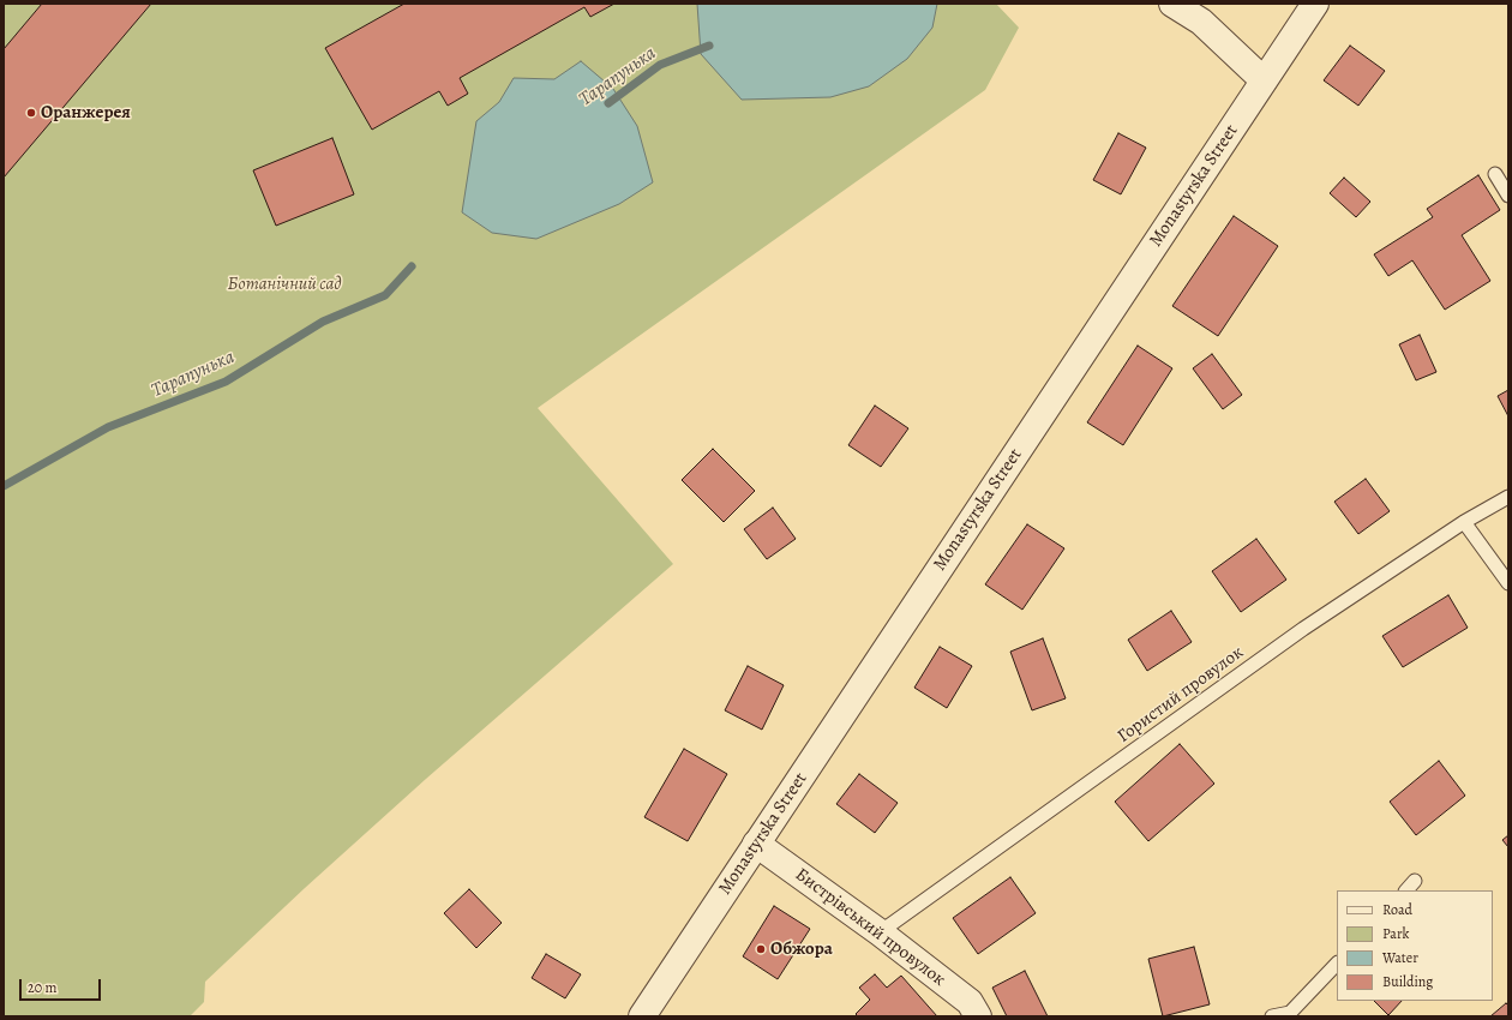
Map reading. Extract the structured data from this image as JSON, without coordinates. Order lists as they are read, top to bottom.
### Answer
{
  "streets": {
    "street": ["Monastyrska Street", "Бистрівський провулок"],
    "lane": ["Гористий провулок"]
  },
  "crossings": [
    ["Monastyrska Street", "Бистрівський провулок"],
    ["Гористий провулок", "Бистрівський провулок"]
  ],
  "water": ["Тарапунька"],
  "parks": ["Ботанічний сад"],
  "places": ["Оранжерея", "Обжора"],
  "legend": [
    "Road",
    "Park",
    "Water",
    "Building"
  ],
  "scale_bar": "20 m"
}
